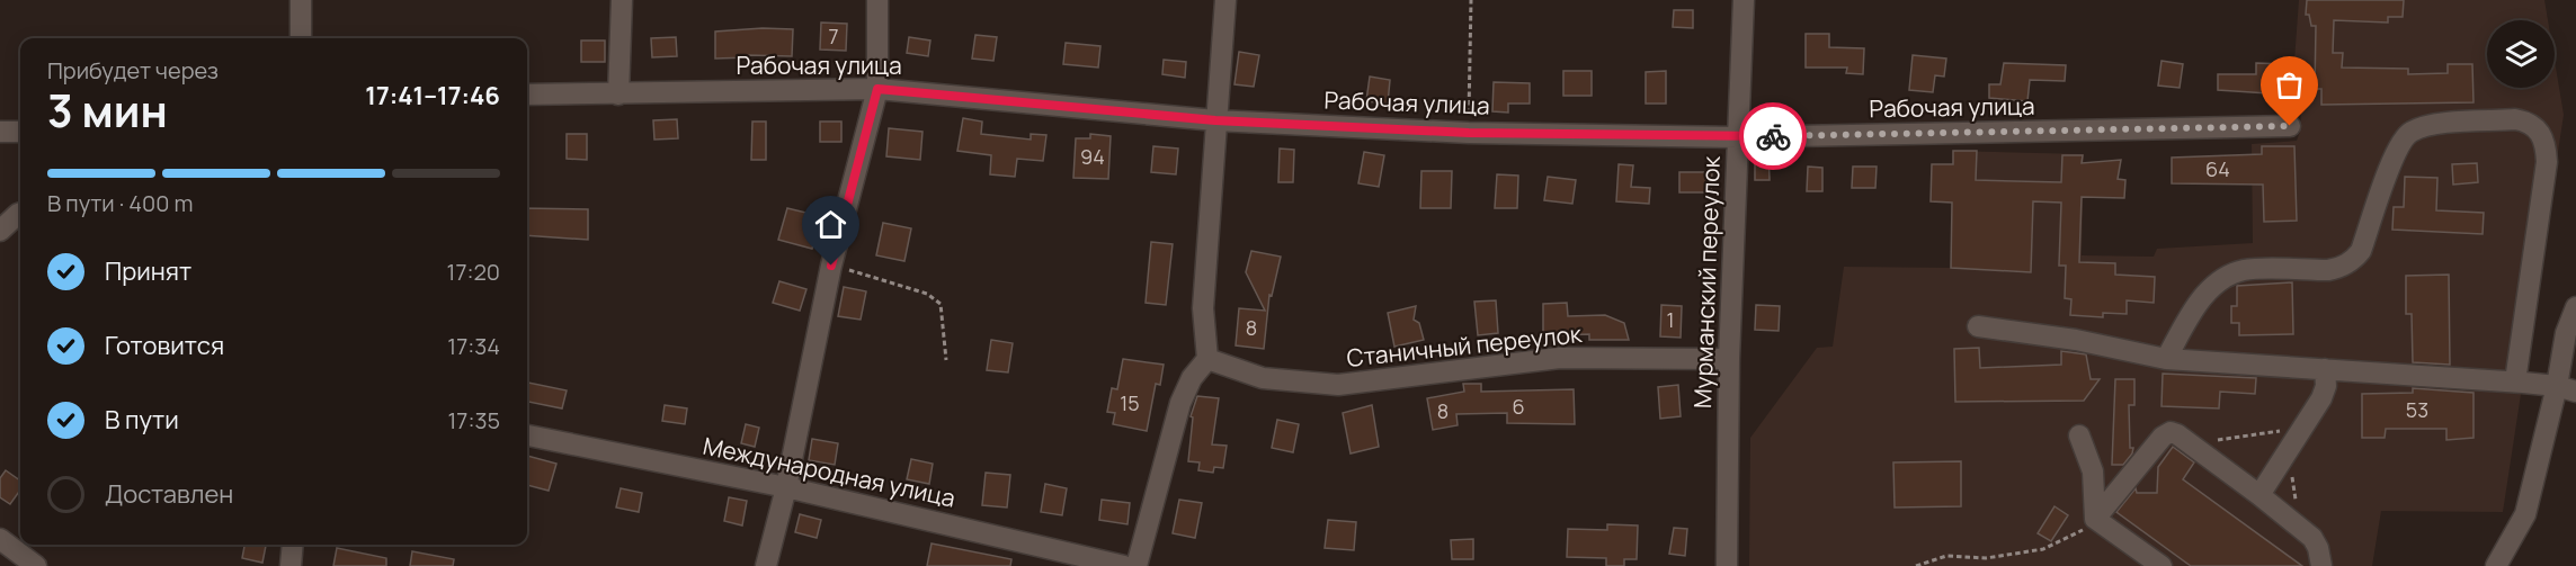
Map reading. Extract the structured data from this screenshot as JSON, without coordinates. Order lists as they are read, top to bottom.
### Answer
{
  "streets": {
    "street": [
      "Рабочая улица",
      "Мурманский переулок",
      "Станичный переулок",
      "Международная улица"
    ]
  },
  "crossings": [
    ["Рабочая улица", "Мурманский переулок"],
    ["Мурманский переулок", "Станичный переулок"]
  ],
  "house_numbers": [
    "7",
    "94",
    "64",
    "1",
    "8",
    "15",
    "6",
    "53",
    "8"
  ],
  "page": {
    "heading": ["3 мин", "Прибудет через", "17:41–17:46"],
    "bar": "В пути · 400 m",
    "list": [
      ["Принят", "17:20"],
      ["Готовится", "17:34"],
      ["В пути", "17:35"],
      "Доставлен"
    ]
  }
}
